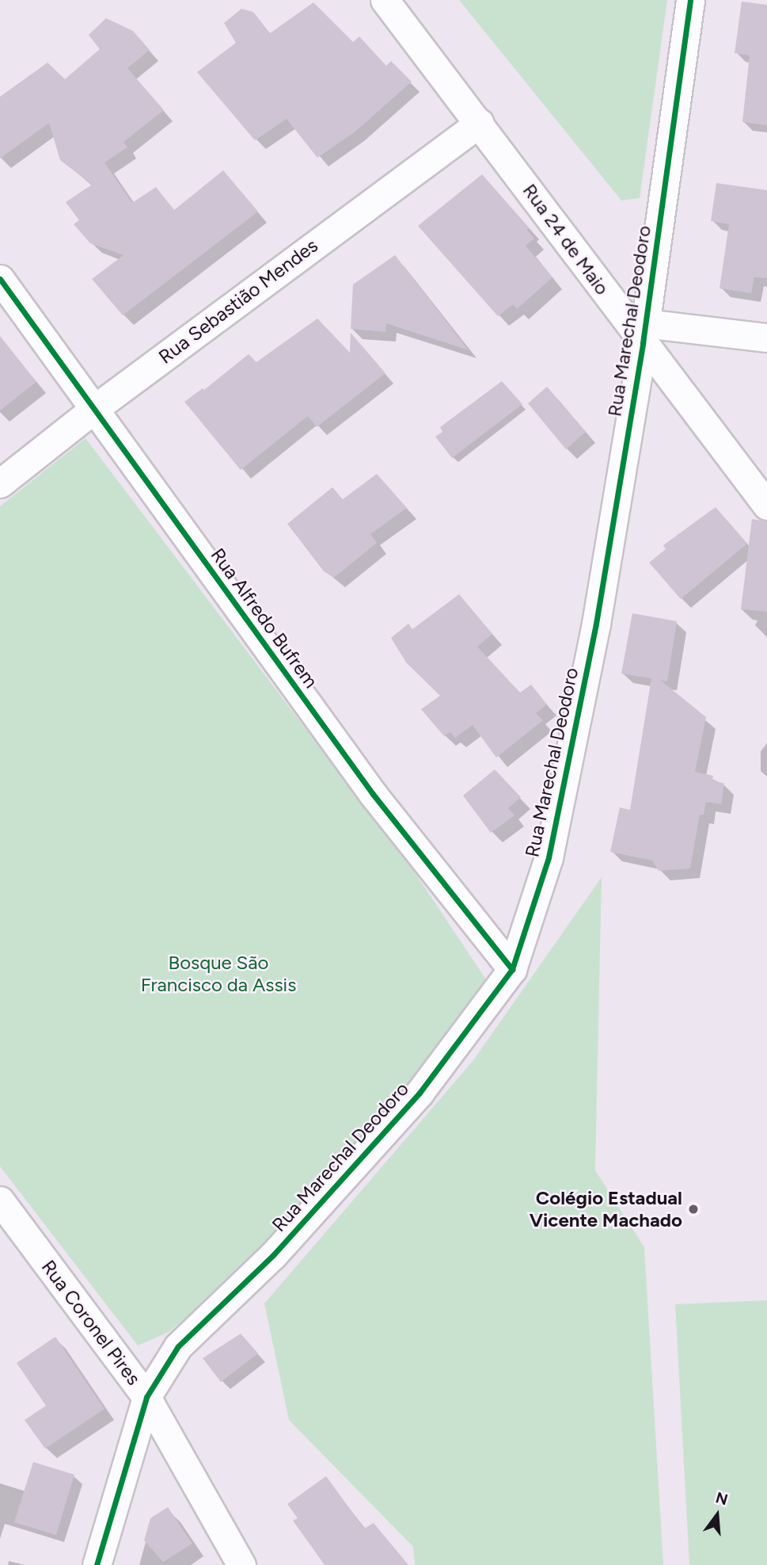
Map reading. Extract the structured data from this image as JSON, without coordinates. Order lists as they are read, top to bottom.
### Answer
{
  "streets": {
    "street": [
      "Rua 24 de Maio",
      "Rua Sebastião Mendes",
      "Rua Marechal Deodoro",
      "Rua Alfredo Bufrem",
      "Rua Coronel Pires"
    ]
  },
  "crossings": [
    ["Rua 24 de Maio", "Rua Sebastião Mendes"],
    ["Rua 24 de Maio", "Rua Marechal Deodoro"],
    ["Rua Sebastião Mendes", "Rua Alfredo Bufrem"],
    ["Rua Marechal Deodoro", "Rua Alfredo Bufrem"],
    ["Rua Marechal Deodoro", "Rua Coronel Pires"]
  ],
  "parks": ["Bosque São Francisco da Assis"],
  "places": ["Colégio Estadual Vicente Machado"],
  "north": "top"
}
